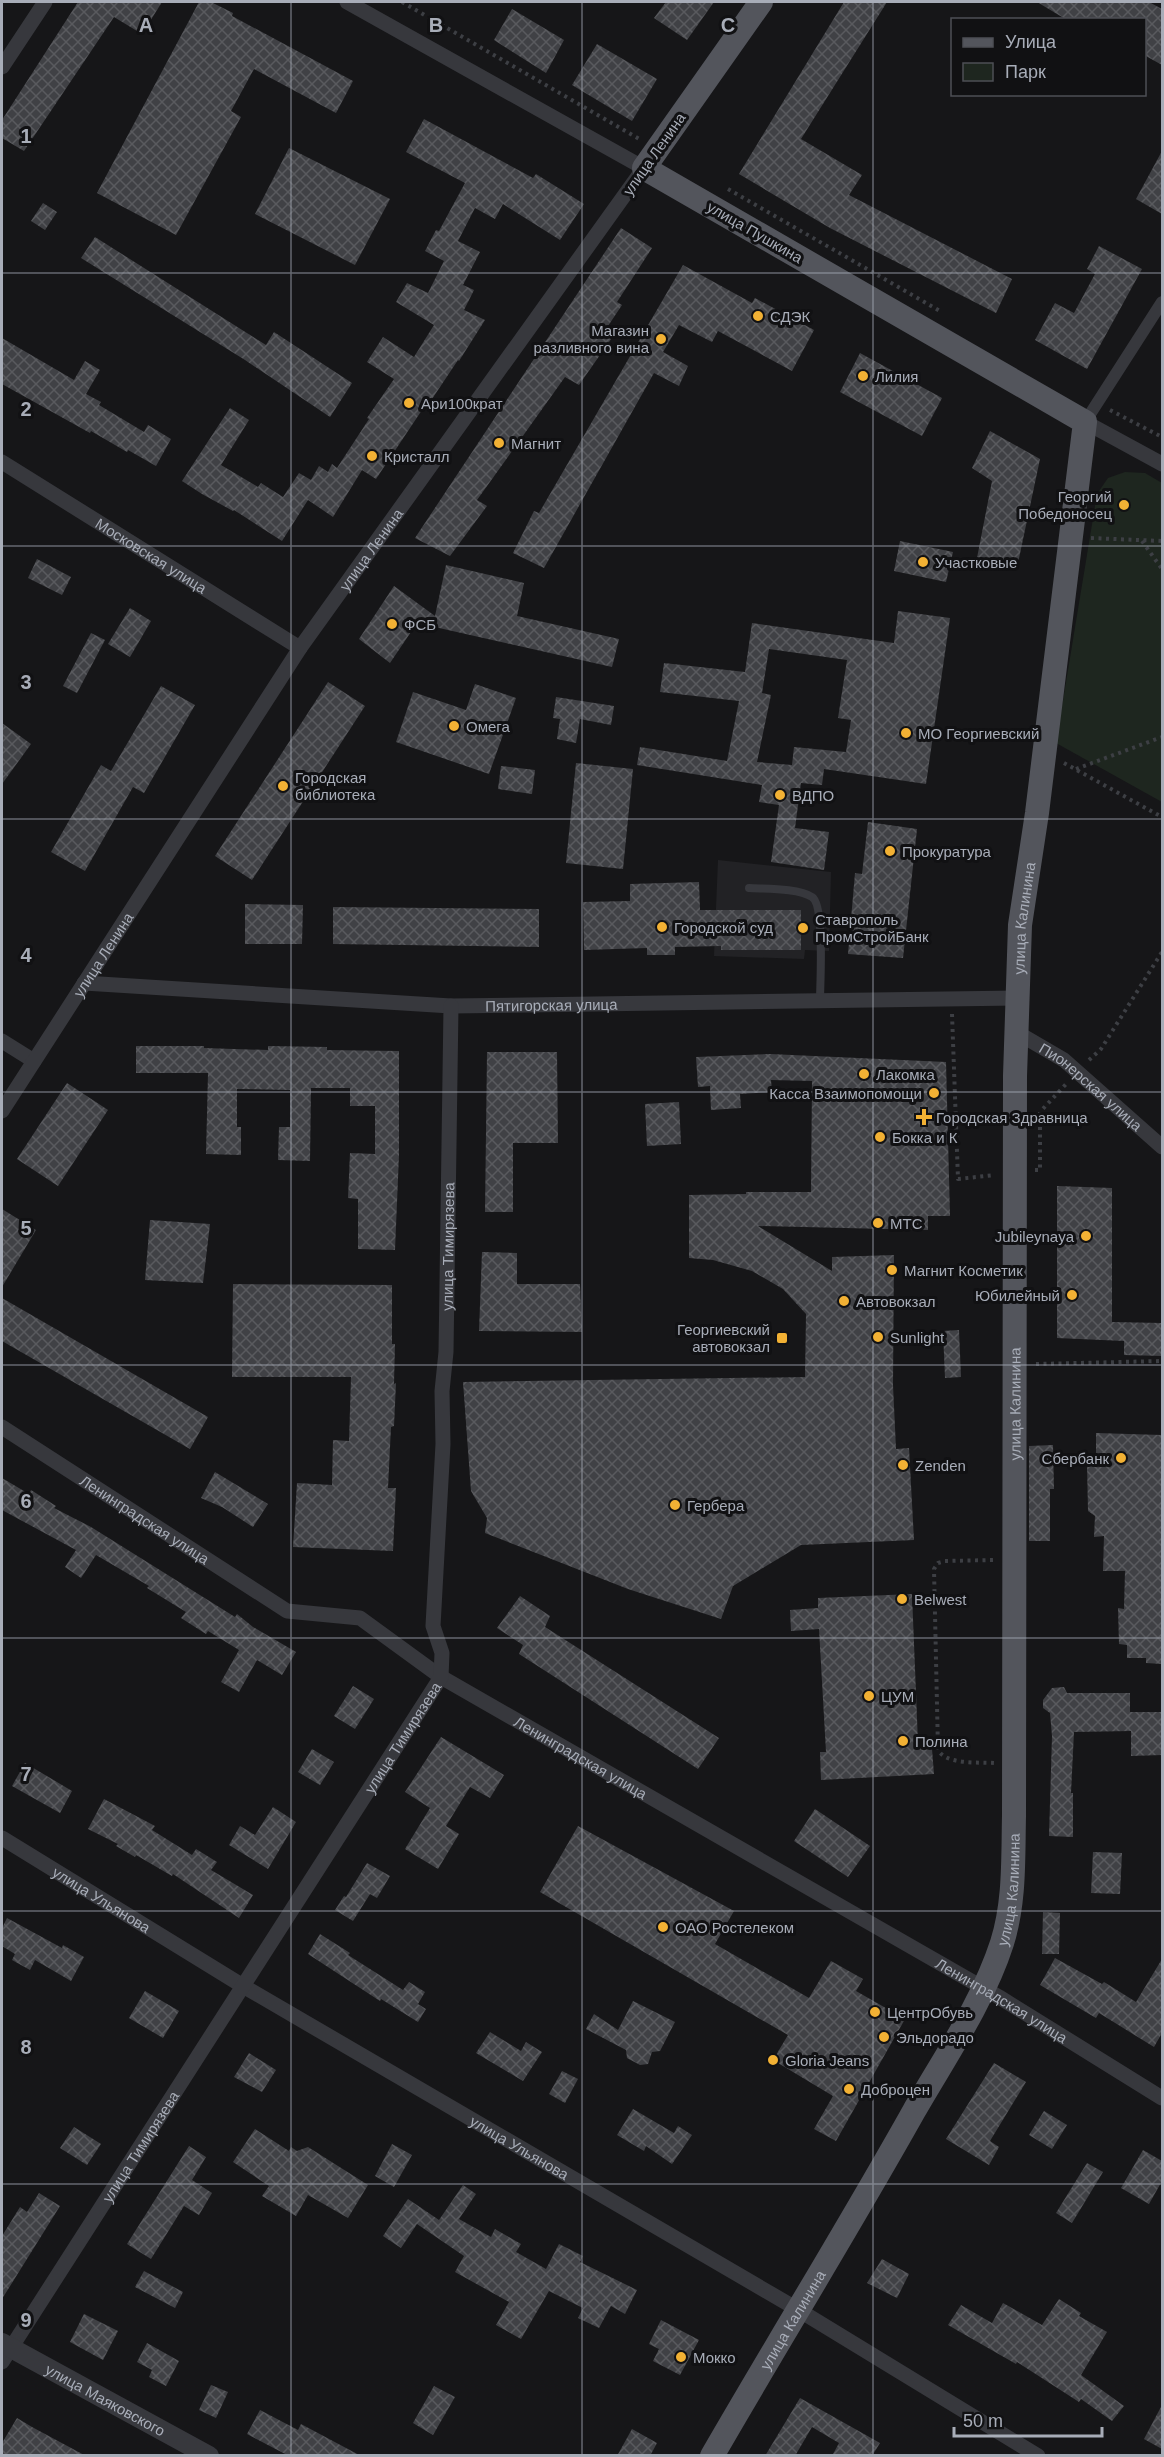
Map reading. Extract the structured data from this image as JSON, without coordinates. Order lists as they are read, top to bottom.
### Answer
{
  "streets": {
    "main road": ["улица Ленина", "улица Пушкина", "улица Калинина"],
    "street": [
      "Московская улица",
      "Пятигорская улица",
      "Пионерская улица",
      "улица Тимирязева",
      "Ленинградская улица",
      "улица Ульянова",
      "улица Маяковского"
    ]
  },
  "crossings": [
    ["улица Ленина", "улица Пушкина"],
    ["улица Ленина", "Московская улица"],
    ["улица Ленина", "Пятигорская улица"],
    ["улица Пушкина", "улица Калинина"],
    ["улица Калинина", "Пятигорская улица"],
    ["улица Калинина", "Пионерская улица"],
    ["улица Калинина", "Ленинградская улица"],
    ["улица Калинина", "улица Ульянова"],
    ["Пятигорская улица", "улица Тимирязева"],
    ["улица Тимирязева", "Ленинградская улица"],
    ["улица Тимирязева", "улица Ульянова"],
    ["улица Тимирязева", "улица Маяковского"]
  ],
  "places": {
    "other": [
      "СДЭК",
      "Магазин разливного вина",
      "Лилия",
      "Ари100крат",
      "Магнит",
      "Кристалл",
      "Георгий Победоносец",
      "Участковые",
      "ФСБ",
      "Омега",
      "МО Георгиевский",
      "Городская библиотека",
      "ВДПО",
      "Прокуратура",
      "Городской суд",
      "Ставрополь ПромСтройБанк",
      "Лакомка",
      "Касса Взаимопомощи",
      "Бокка и К",
      "МТС",
      "Jubileynaya",
      "Магнит Косметик",
      "Юбилейный",
      "Автовокзал",
      "Sunlight",
      "Сбербанк",
      "Zenden",
      "Гербера",
      "Belwest",
      "ЦУМ",
      "Полина",
      "ОАО Ростелеком",
      "ЦентрОбувь",
      "Эльдорадо",
      "Gloria Jeans",
      "Доброцен",
      "Мокко"
    ],
    "health": ["Городская Здравница"],
    "transit": ["Георгиевский автовокзал"]
  },
  "legend": ["Улица", "Парк"],
  "scale_bar": "50 m",
  "grid": {
    "columns": ["A", "B", "C"],
    "rows": [
      "1",
      "2",
      "3",
      "4",
      "5",
      "6",
      "7",
      "8",
      "9"
    ]
  }
}
